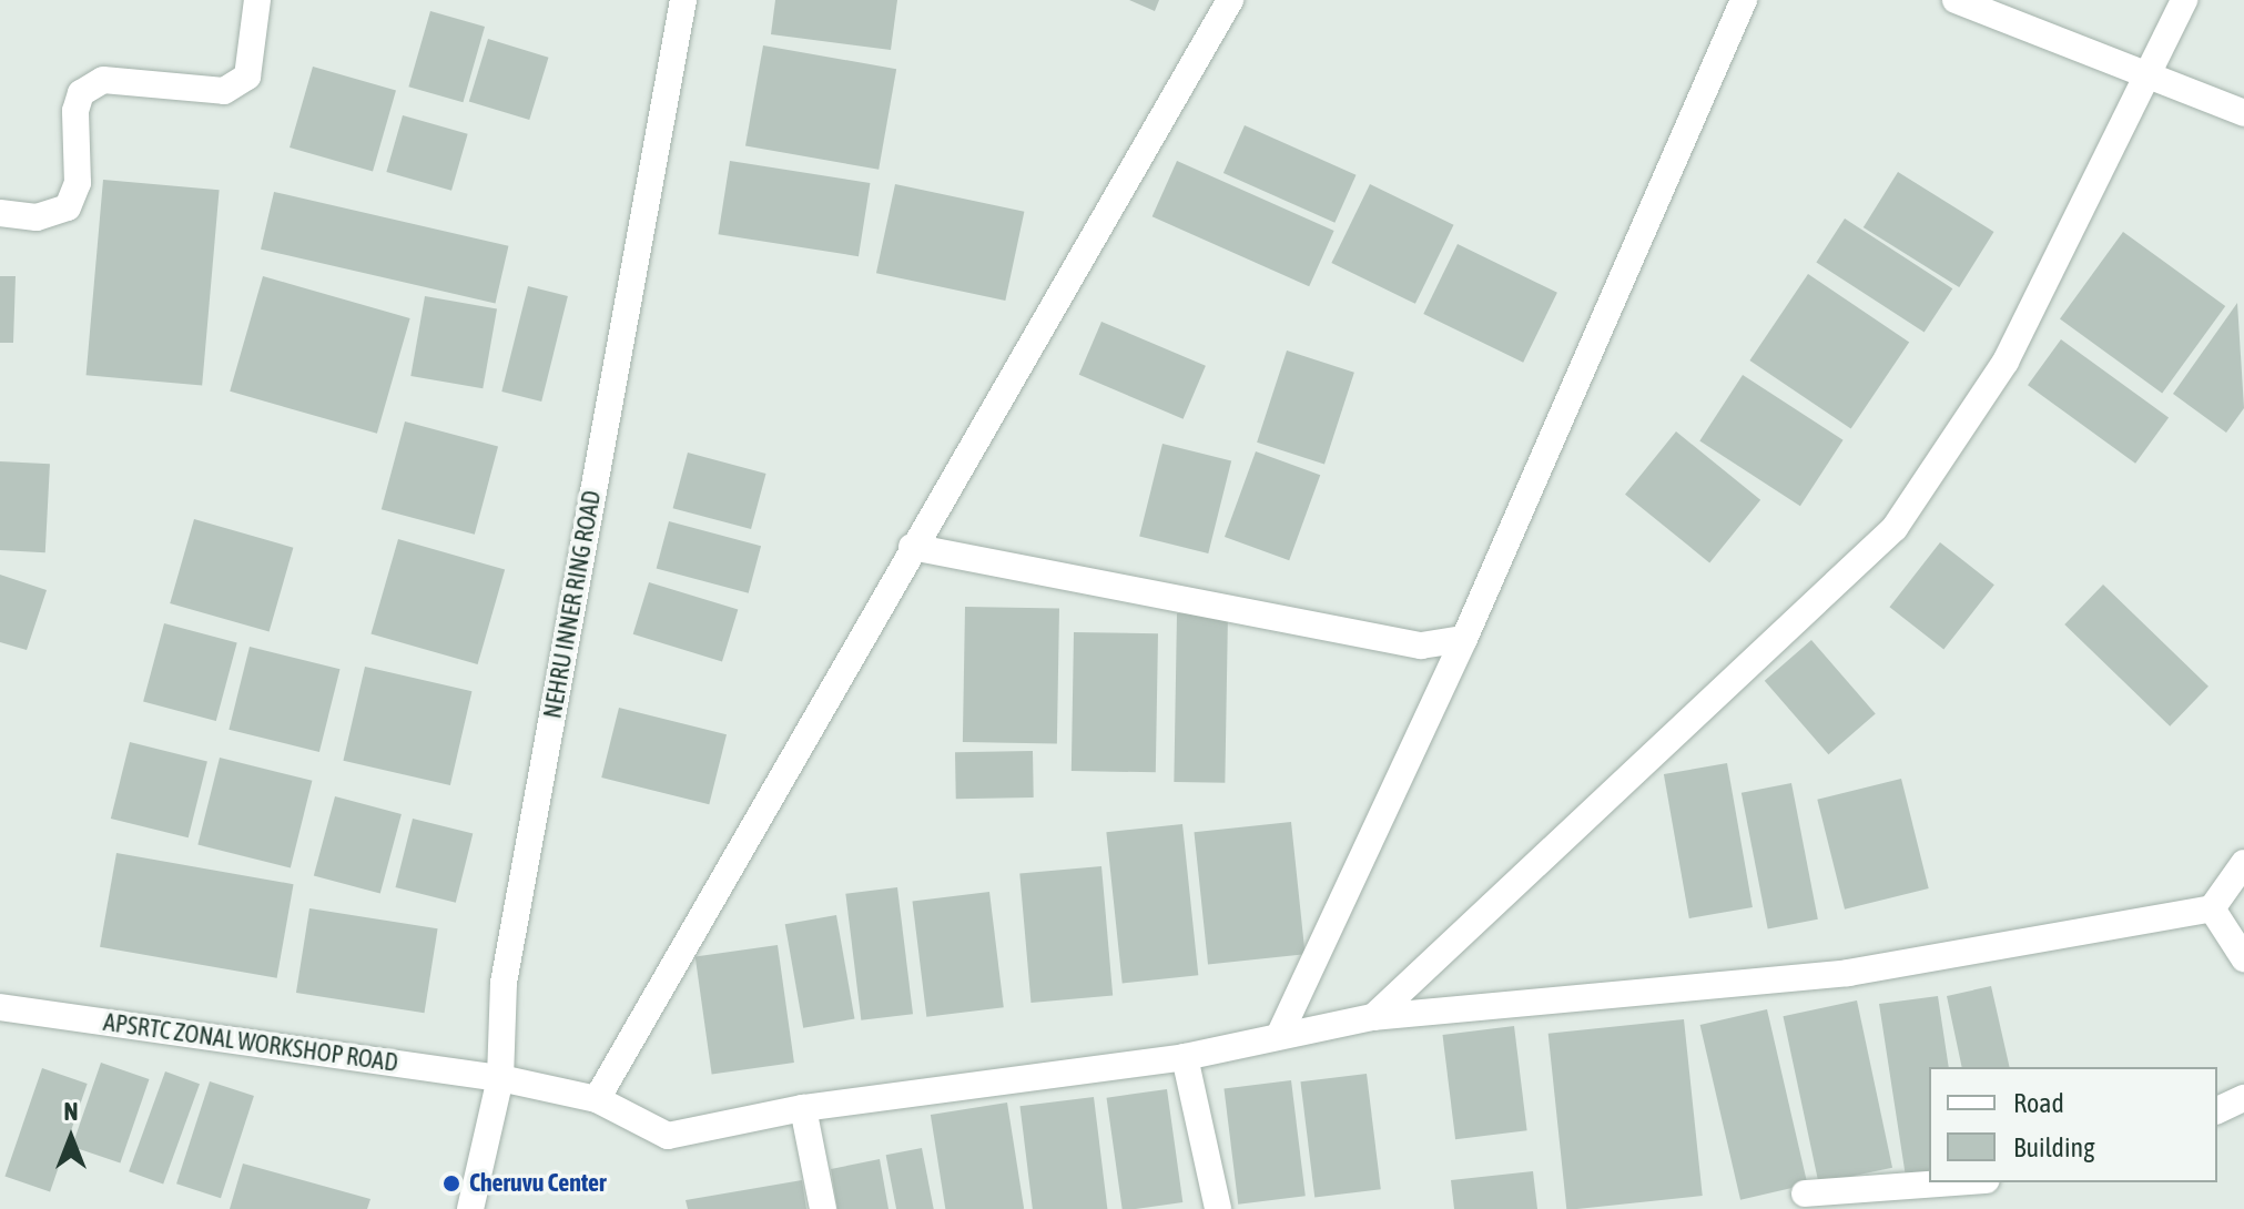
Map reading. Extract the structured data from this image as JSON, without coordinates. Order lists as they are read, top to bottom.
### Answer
{
  "streets": {
    "street": ["NEHRU INNER RING ROAD", "APSRTC ZONAL WORKSHOP ROAD"]
  },
  "crossings": [
    ["NEHRU INNER RING ROAD", "APSRTC ZONAL WORKSHOP ROAD"]
  ],
  "places": ["Cheruvu Center"],
  "legend": ["Road", "Building"],
  "north": "top"
}
